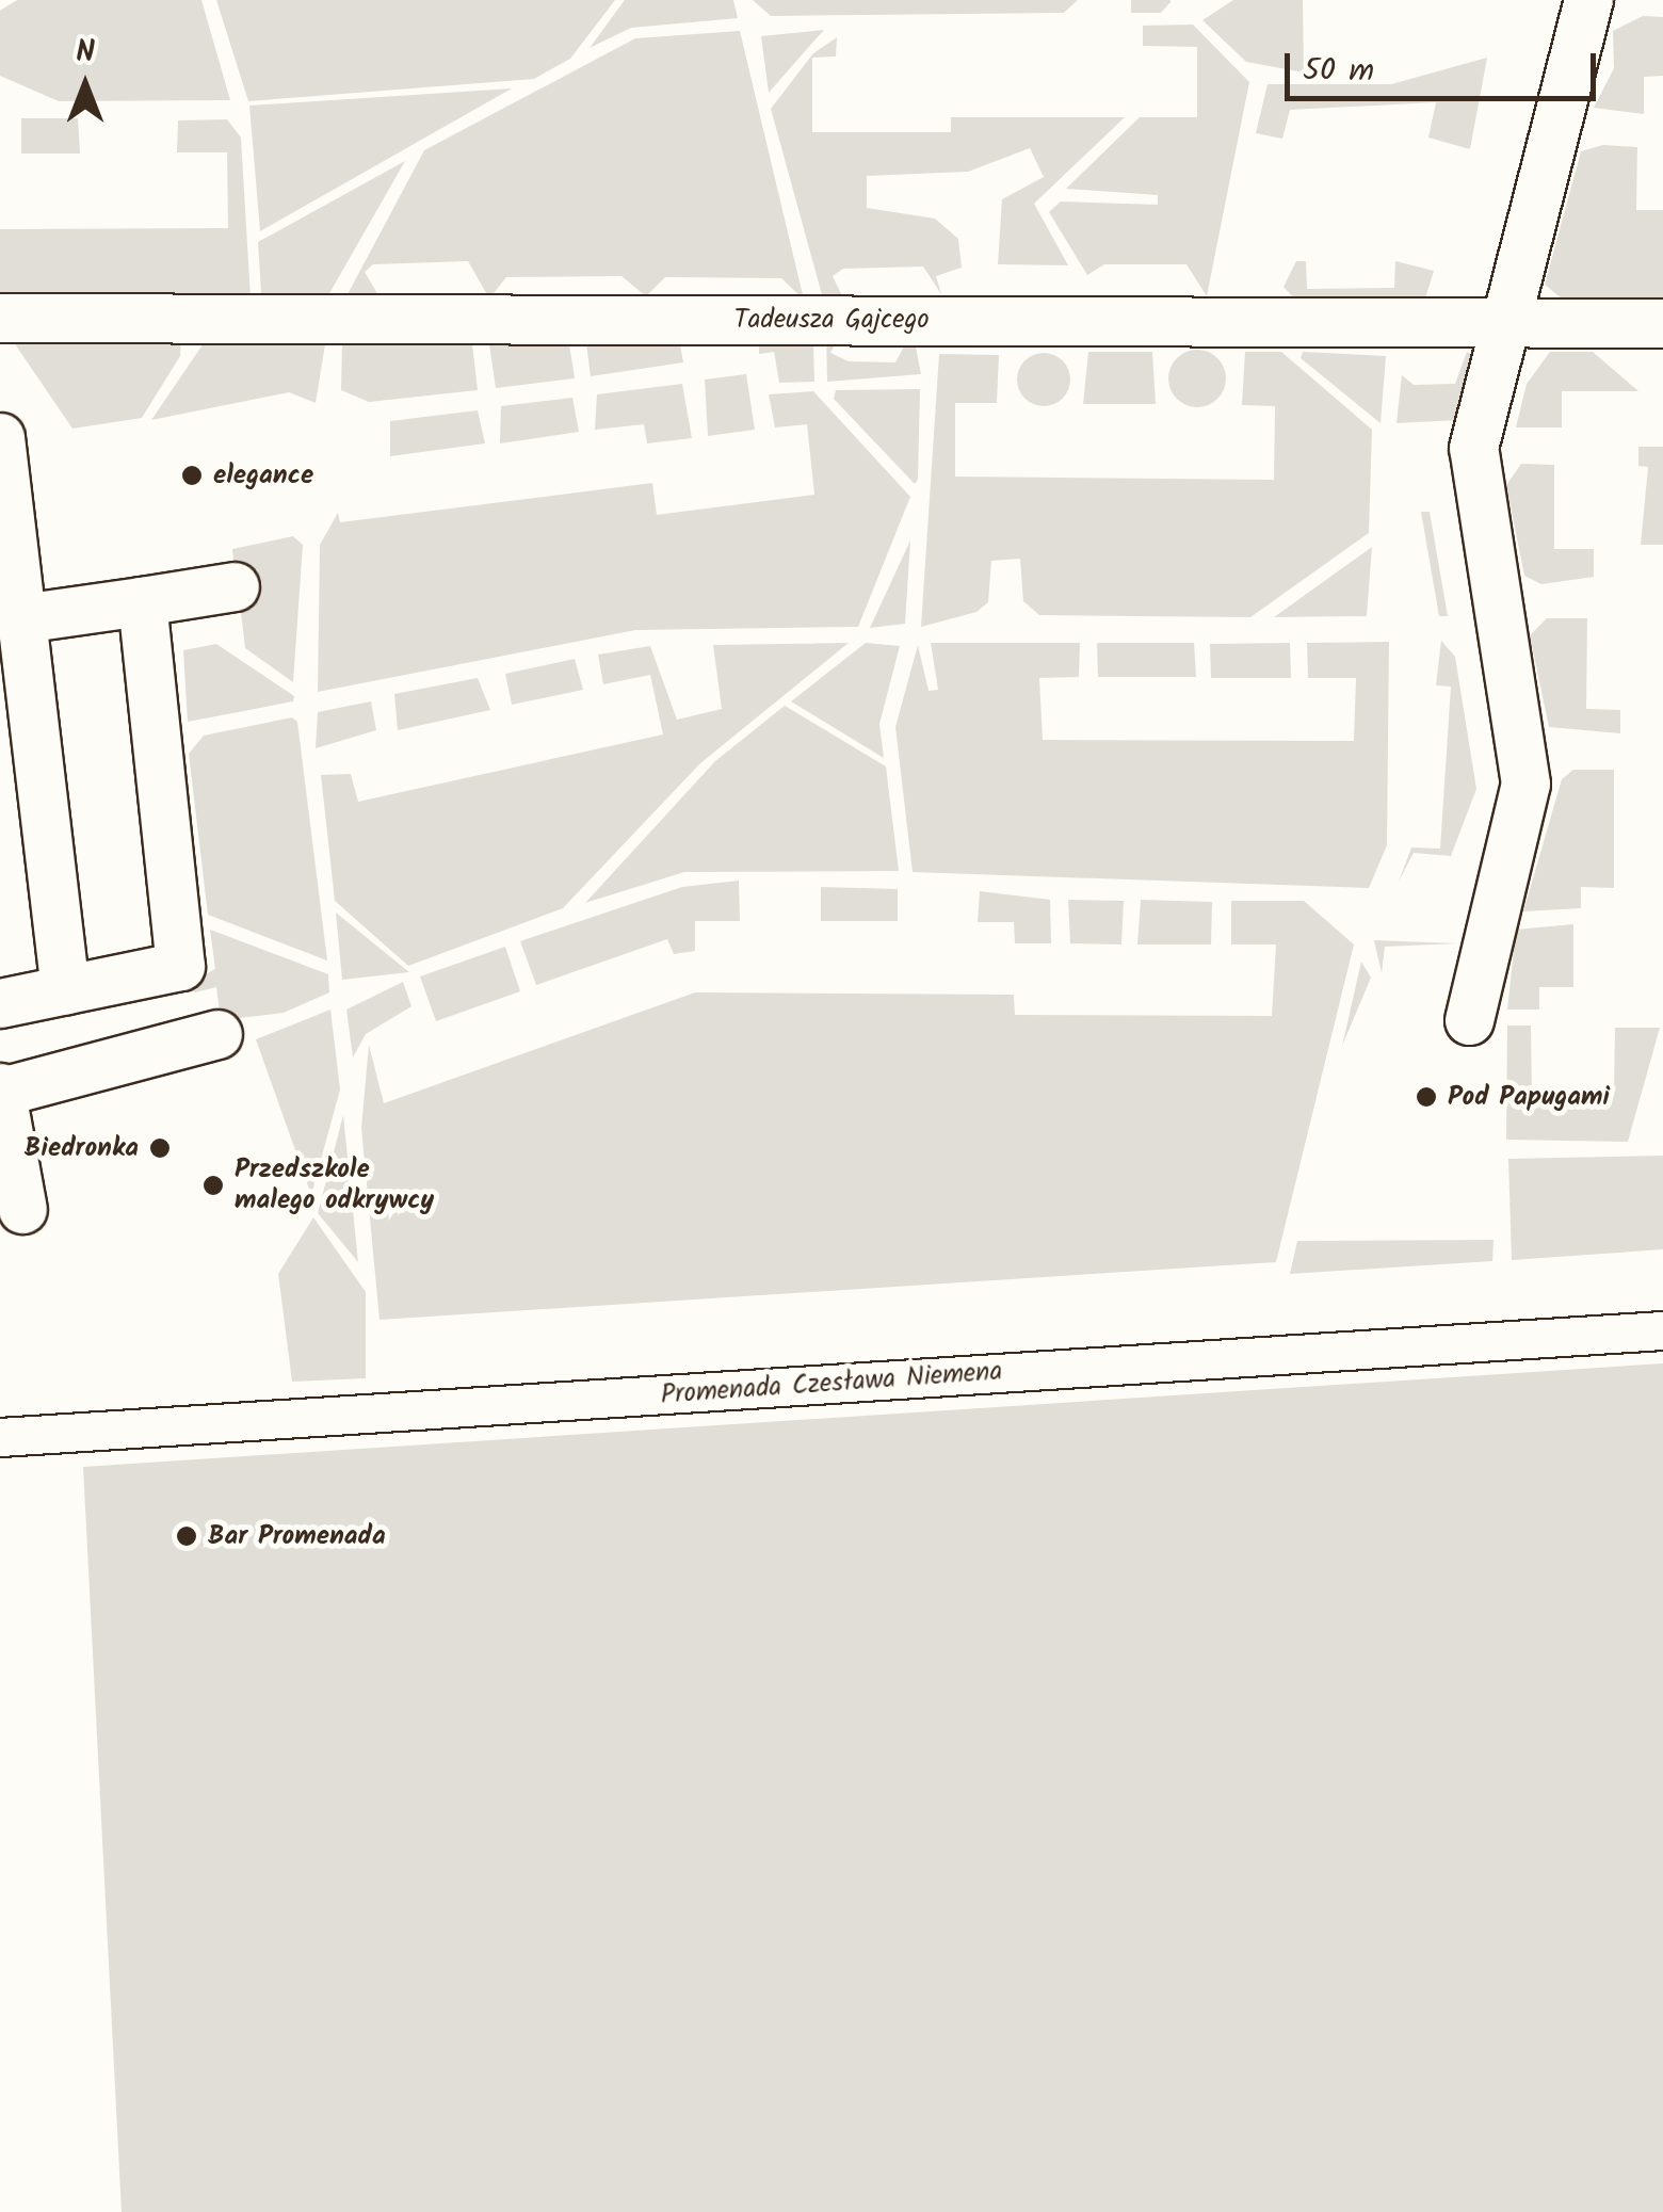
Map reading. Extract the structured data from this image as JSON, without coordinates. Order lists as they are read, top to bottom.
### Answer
{
  "streets": {
    "street": ["Tadeusza Gajcego", "Promenada Czesława Niemena"]
  },
  "places": [
    "elegance",
    "Pod Papugami",
    "Biedronka",
    "Przedszkole malego odkrywcy",
    "Bar Promenada"
  ],
  "scale_bar": "50 m",
  "north": "top"
}
